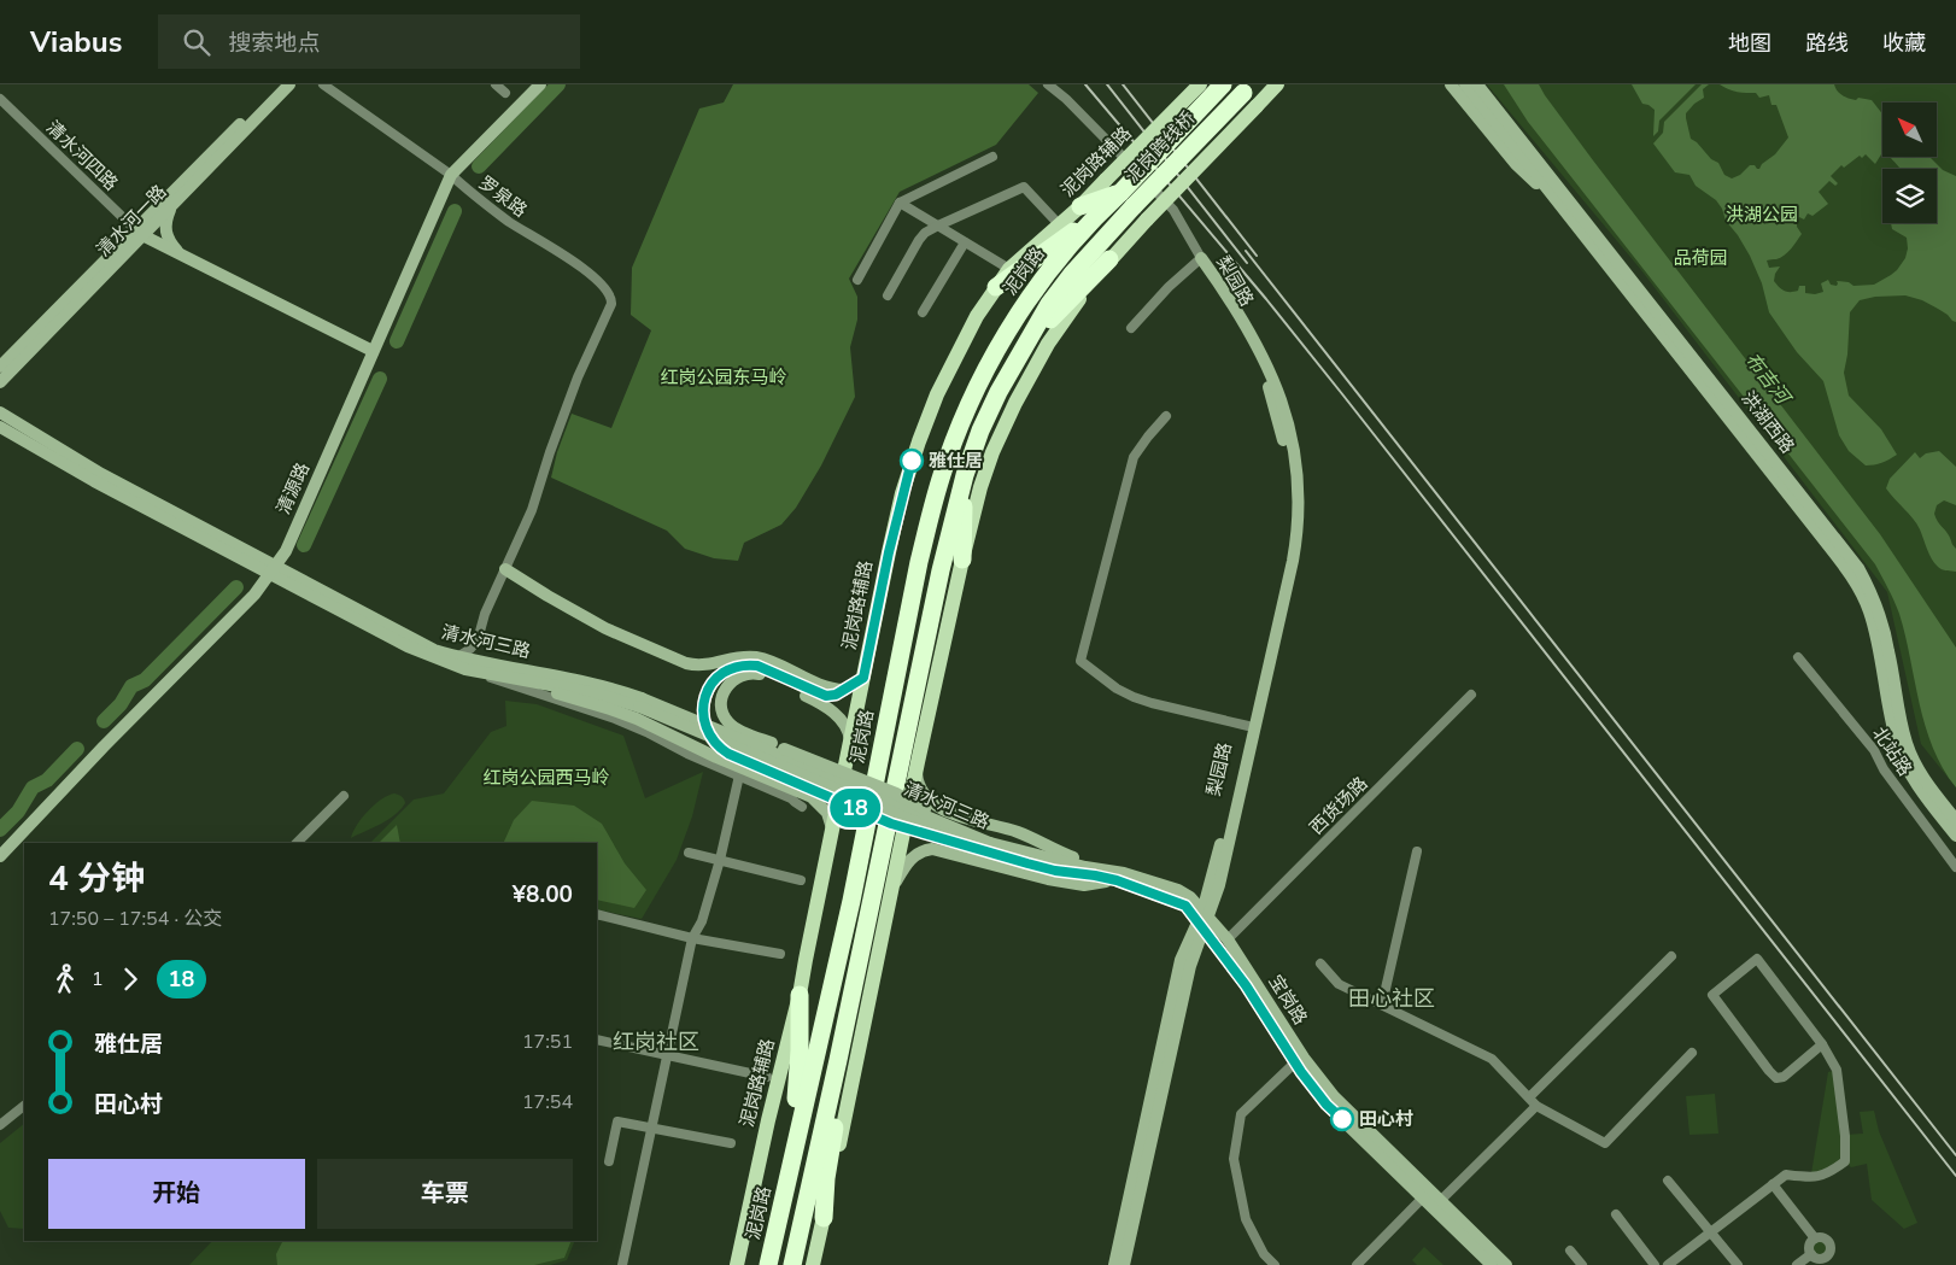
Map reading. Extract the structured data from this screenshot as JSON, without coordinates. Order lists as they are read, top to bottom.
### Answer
{
  "streets": {
    "highway": ["泥岗跨线桥", "泥岗路"],
    "main road": ["泥岗路辅路"],
    "street": [
      "清水河四路",
      "罗泉路",
      "清水河一路",
      "梨园路",
      "洪湖西路",
      "清源路",
      "清水河三路",
      "北站路",
      "西货场路",
      "宝岗路"
    ]
  },
  "crossings": [
    ["泥岗跨线桥", "泥岗路辅路"],
    ["泥岗跨线桥", "泥岗路"],
    ["清水河四路", "清水河一路"],
    ["泥岗路辅路", "泥岗路"],
    ["罗泉路", "清源路"],
    ["罗泉路", "清水河三路"],
    ["梨园路", "宝岗路"],
    ["清源路", "清水河三路"],
    ["清水河三路", "宝岗路"],
    ["西货场路", "宝岗路"]
  ],
  "districts": ["田心社区", "红岗社区"],
  "water": ["布吉河"],
  "parks": [
    "洪湖公园",
    "品荷园",
    "红岗公园东马岭",
    "红岗公园西马岭"
  ],
  "places": ["雅仕居", "田心村"],
  "lines": ["bus line 18"],
  "north": "top left",
  "page": {
    "header": "Viabus",
    "search": "搜索地点",
    "nav": ["地图", "路线", "收藏"],
    "on_map": "18",
    "heading": ["4 分钟", "17:50 – 17:54 · 公交", "¥8.00"],
    "legs": ["1", "18"],
    "list": [
      {
        "name": "雅仕居",
        "value": "17:51"
      },
      {
        "name": "田心村",
        "value": "17:54"
      }
    ],
    "buttons": ["开始", "车票"]
  }
}
